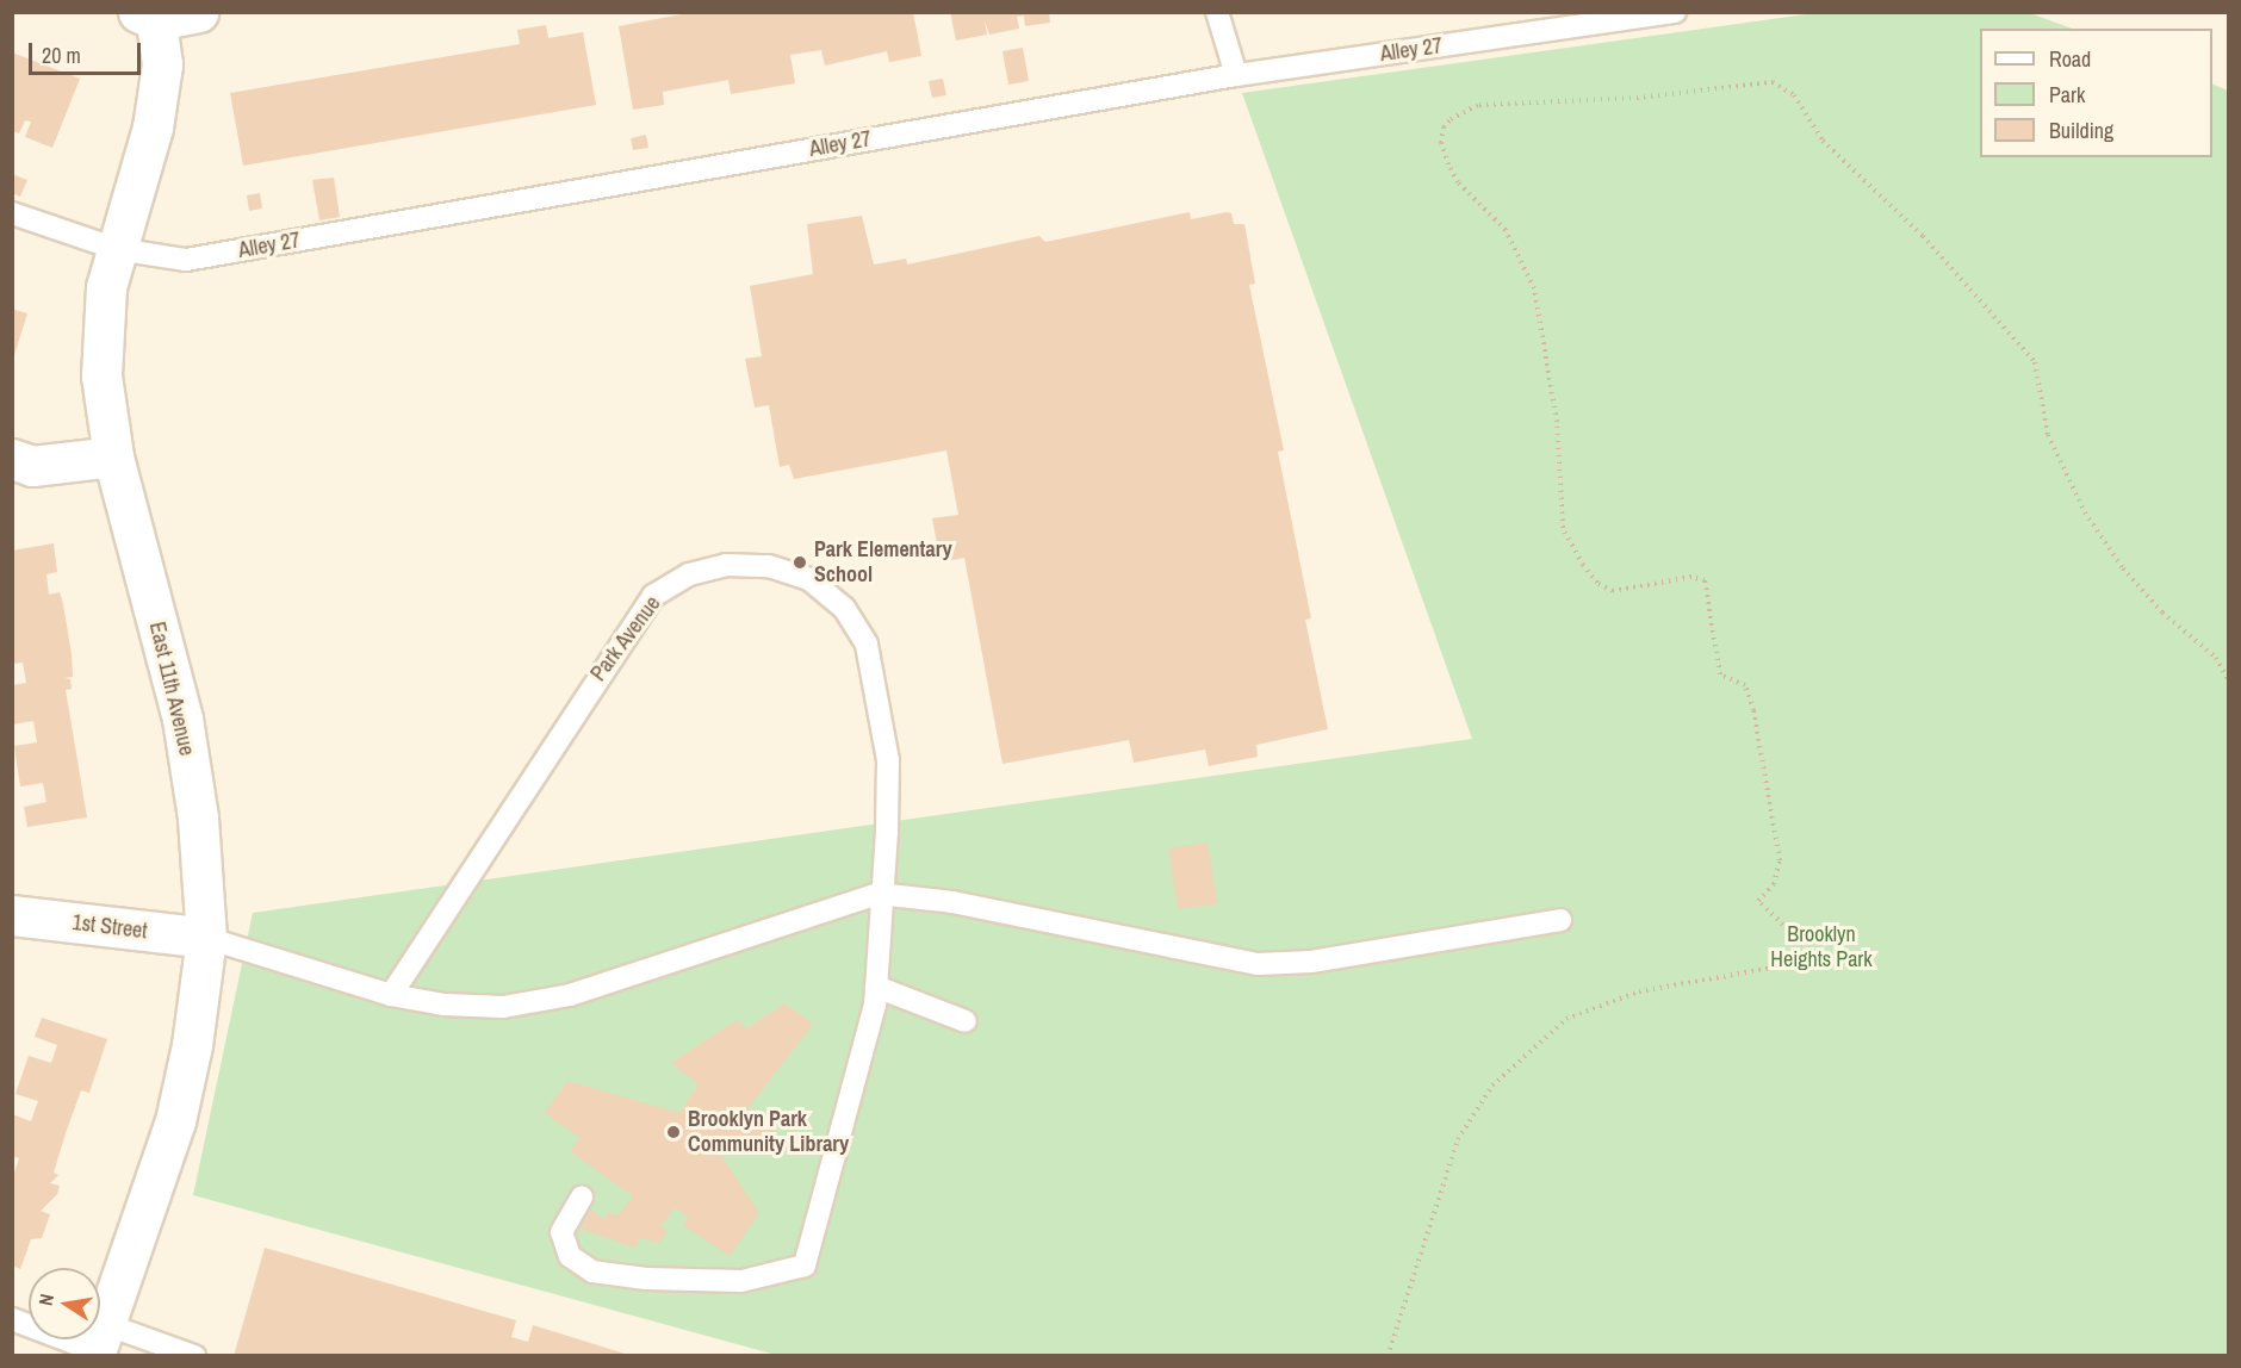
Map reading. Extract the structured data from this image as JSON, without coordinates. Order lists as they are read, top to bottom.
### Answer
{
  "streets": {
    "street": ["East 11th Avenue", "1st Street"],
    "lane": ["Alley 27", "Park Avenue"]
  },
  "crossings": [
    ["Alley 27", "East 11th Avenue"],
    ["East 11th Avenue", "1st Street"]
  ],
  "parks": ["Brooklyn Heights Park"],
  "places": ["Park Elementary School", "Brooklyn Park Community Library"],
  "legend": ["Road", "Park", "Building"],
  "scale_bar": "20 m",
  "north": "left"
}
